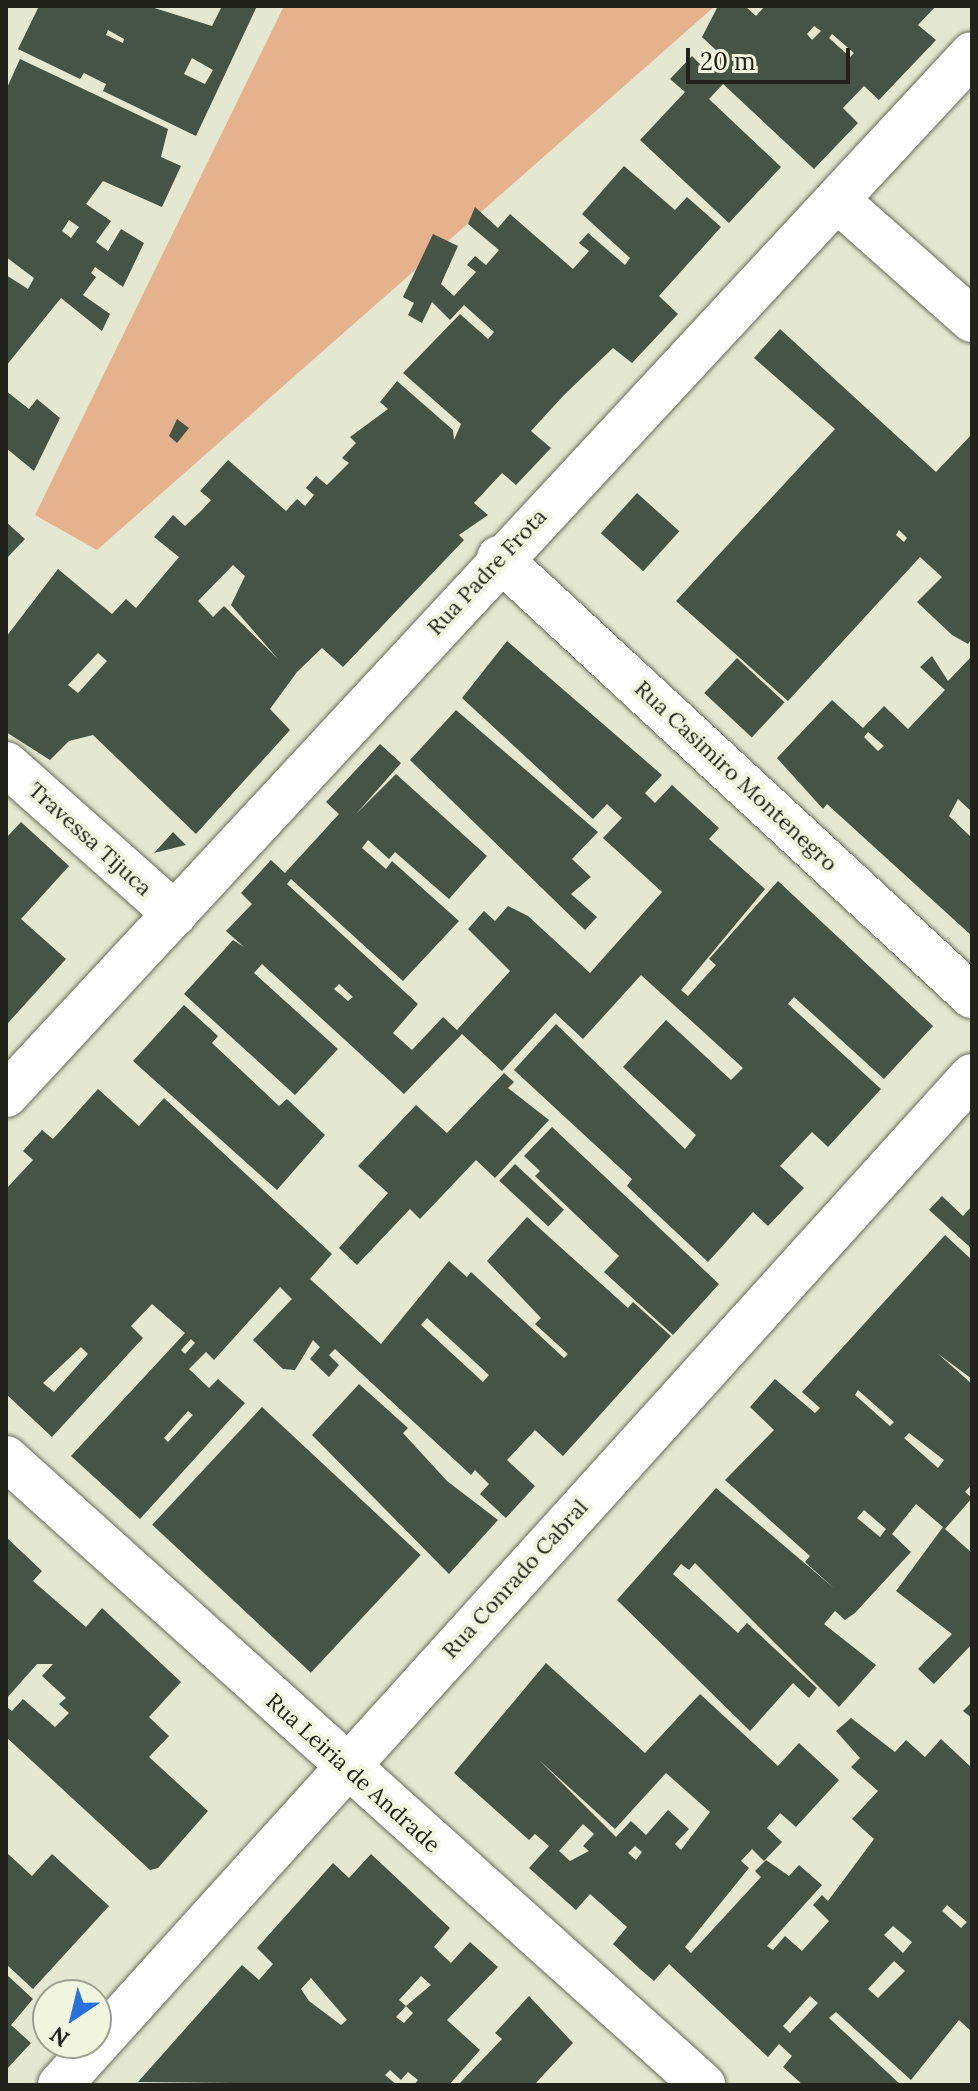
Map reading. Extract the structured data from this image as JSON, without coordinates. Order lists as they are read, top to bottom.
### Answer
{
  "streets": {
    "street": [
      "Rua Padre Frota",
      "Rua Casimiro Montenegro",
      "Travessa Tijuca",
      "Rua Conrado Cabral",
      "Rua Leiria de Andrade"
    ]
  },
  "crossings": [
    ["Rua Padre Frota", "Rua Casimiro Montenegro"],
    ["Rua Padre Frota", "Travessa Tijuca"],
    ["Rua Conrado Cabral", "Rua Leiria de Andrade"]
  ],
  "scale_bar": "20 m",
  "north": "bottom left"
}
